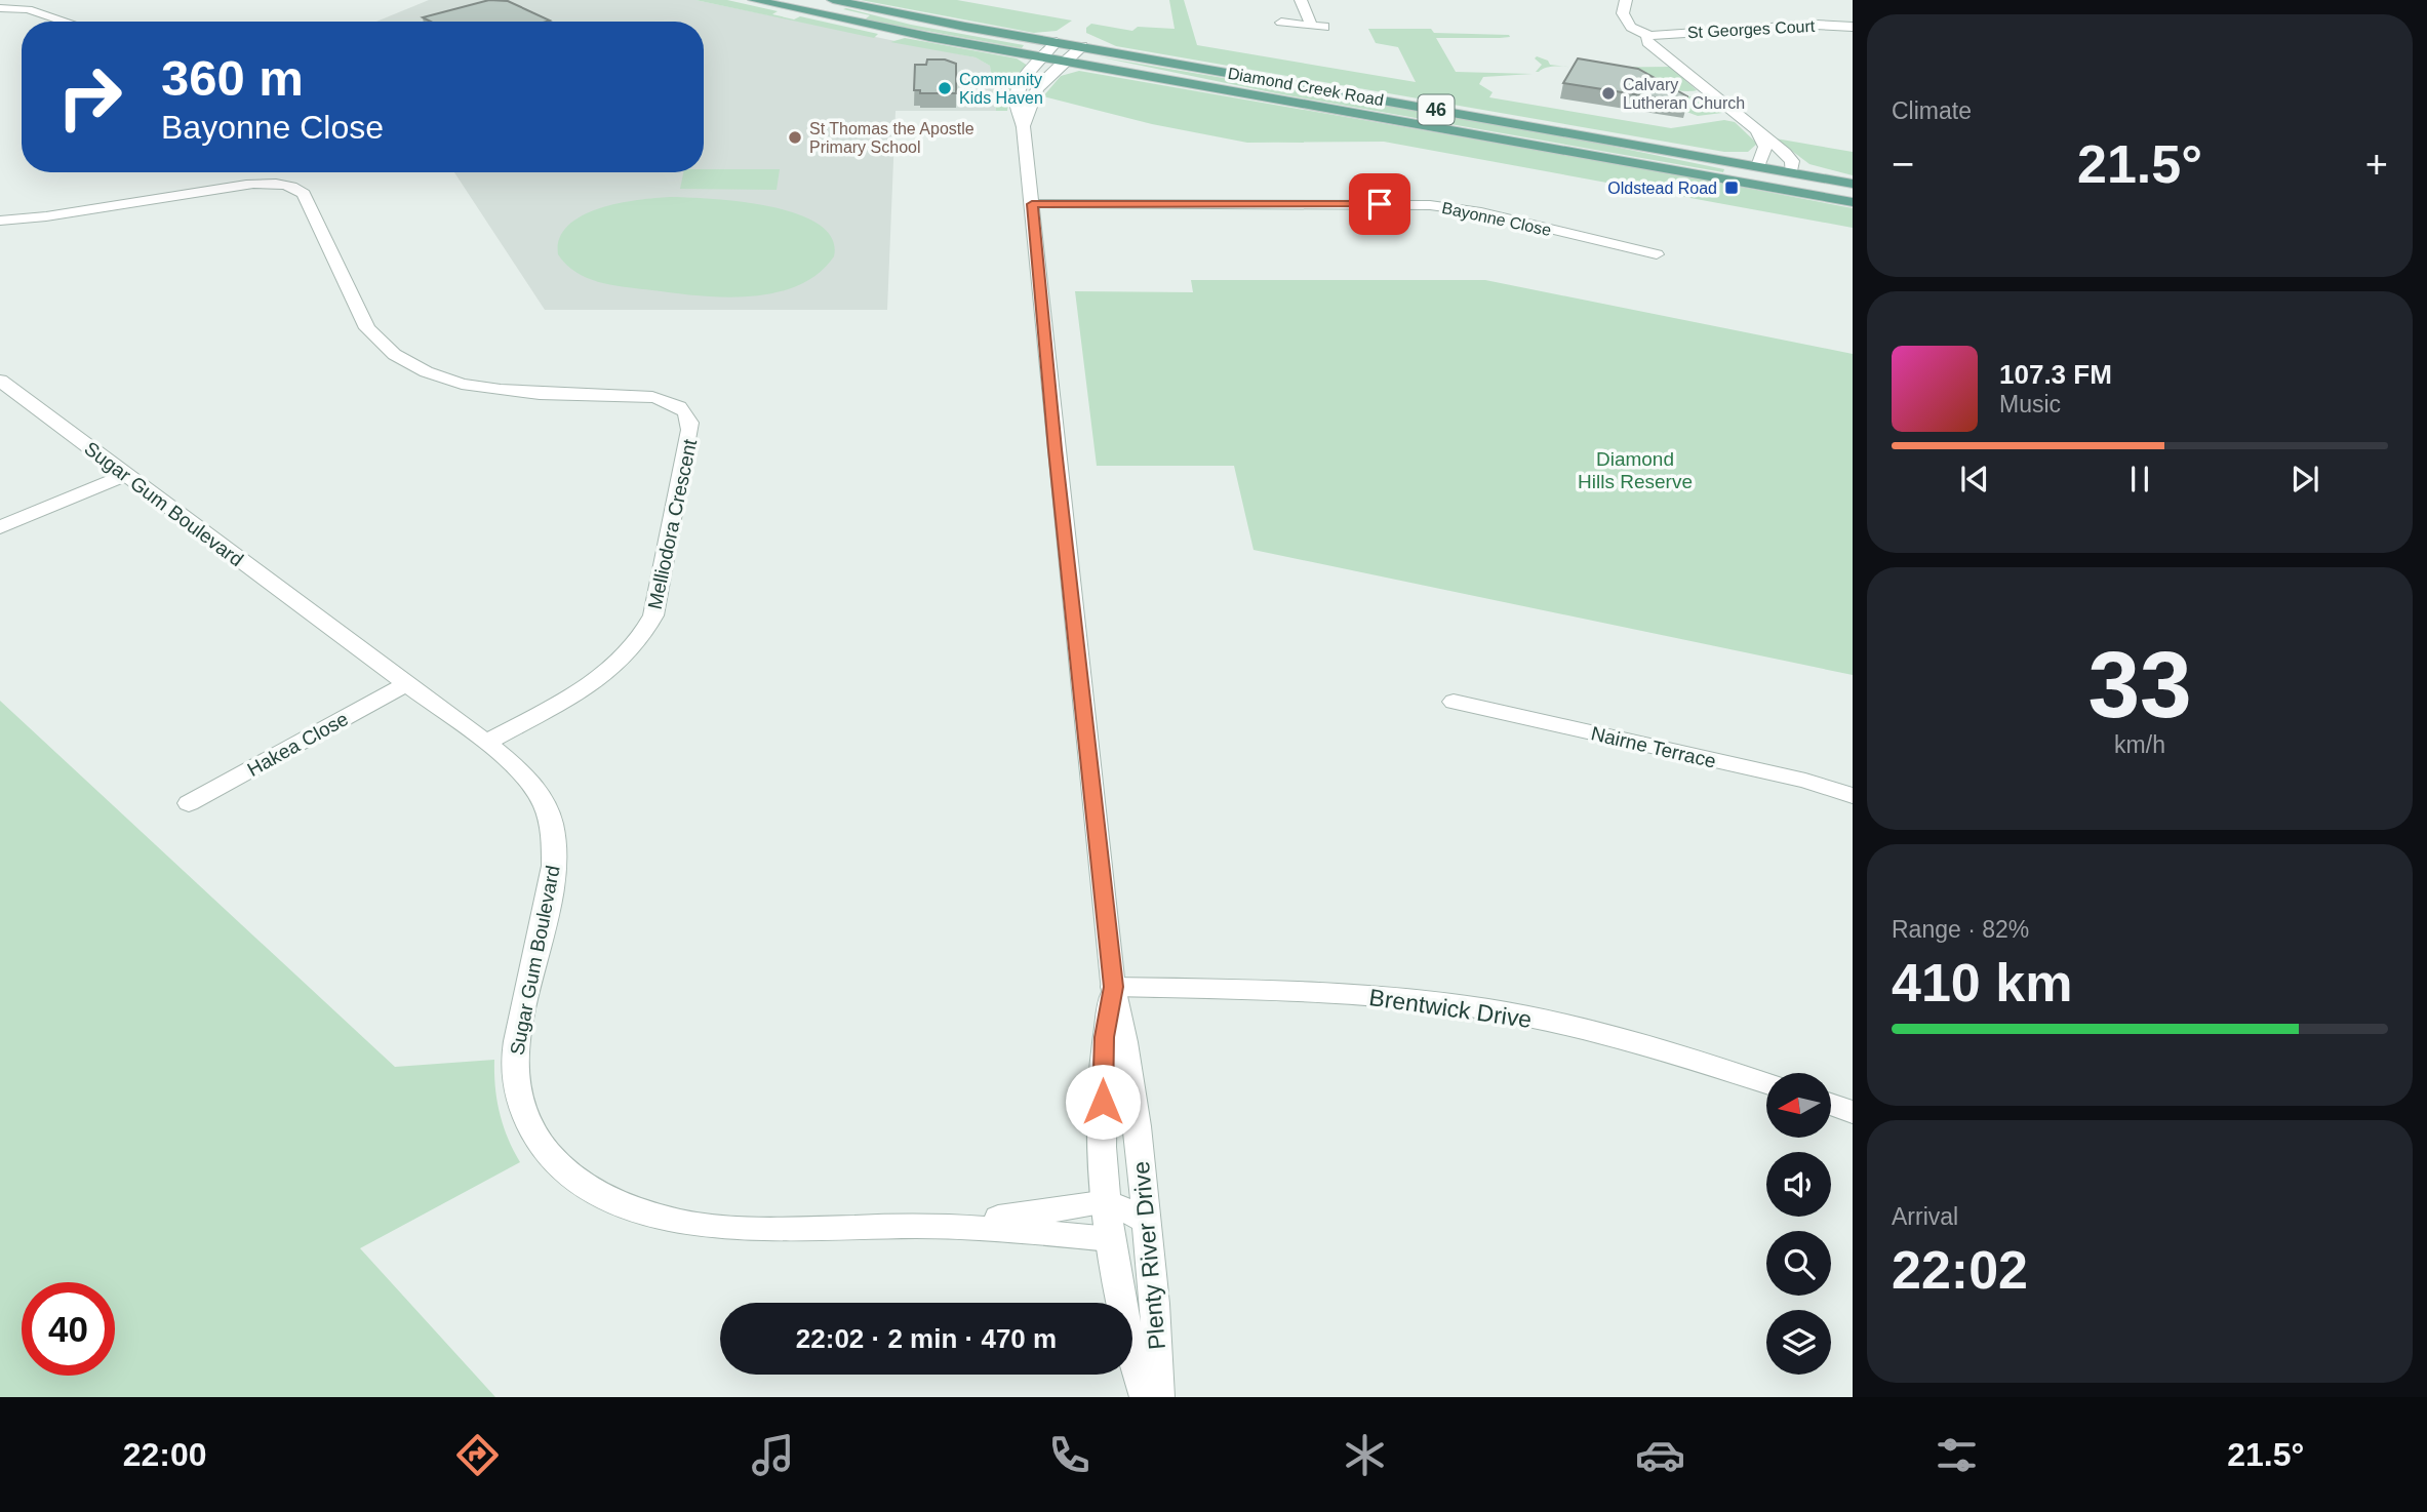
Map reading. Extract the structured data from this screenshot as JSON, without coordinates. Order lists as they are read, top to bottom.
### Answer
{
  "streets": {
    "main road": ["Diamond Creek Road", "46"],
    "street": [
      "St Georges Court",
      "Bayonne Close",
      "Sugar Gum Boulevard",
      "Melliodora Crescent",
      "Hakea Close",
      "Nairne Terrace",
      "Brentwick Drive",
      "Plenty River Drive"
    ]
  },
  "crossings": [
    ["Diamond Creek Road", "Plenty River Drive"],
    ["Bayonne Close", "Plenty River Drive"],
    ["Sugar Gum Boulevard", "Melliodora Crescent"],
    ["Sugar Gum Boulevard", "Hakea Close"],
    ["Sugar Gum Boulevard", "Plenty River Drive"],
    ["Brentwick Drive", "Plenty River Drive"]
  ],
  "parks": ["Diamond Hills Reserve"],
  "places": {
    "other": ["Community Kids Haven", "Calvary Lutheran Church", "St Thomas the Apostle Primary School"],
    "transit": ["Oldstead Road"]
  },
  "north": "left",
  "page": {
    "tile": [
      "Climate",
      ["33", "km/h"],
      ["Range · 82%", "410 km"],
      ["Arrival", "22:02"]
    ],
    "turn": ["360 m", "Bayonne Close"],
    "heat": ["−", "21.5°", "+"],
    "song": ["107.3 FM", "Music"],
    "limit": "40",
    "trip": "22:02 · 2 min · 470 m",
    "tabs": ["22:00", "21.5°"]
  }
}
